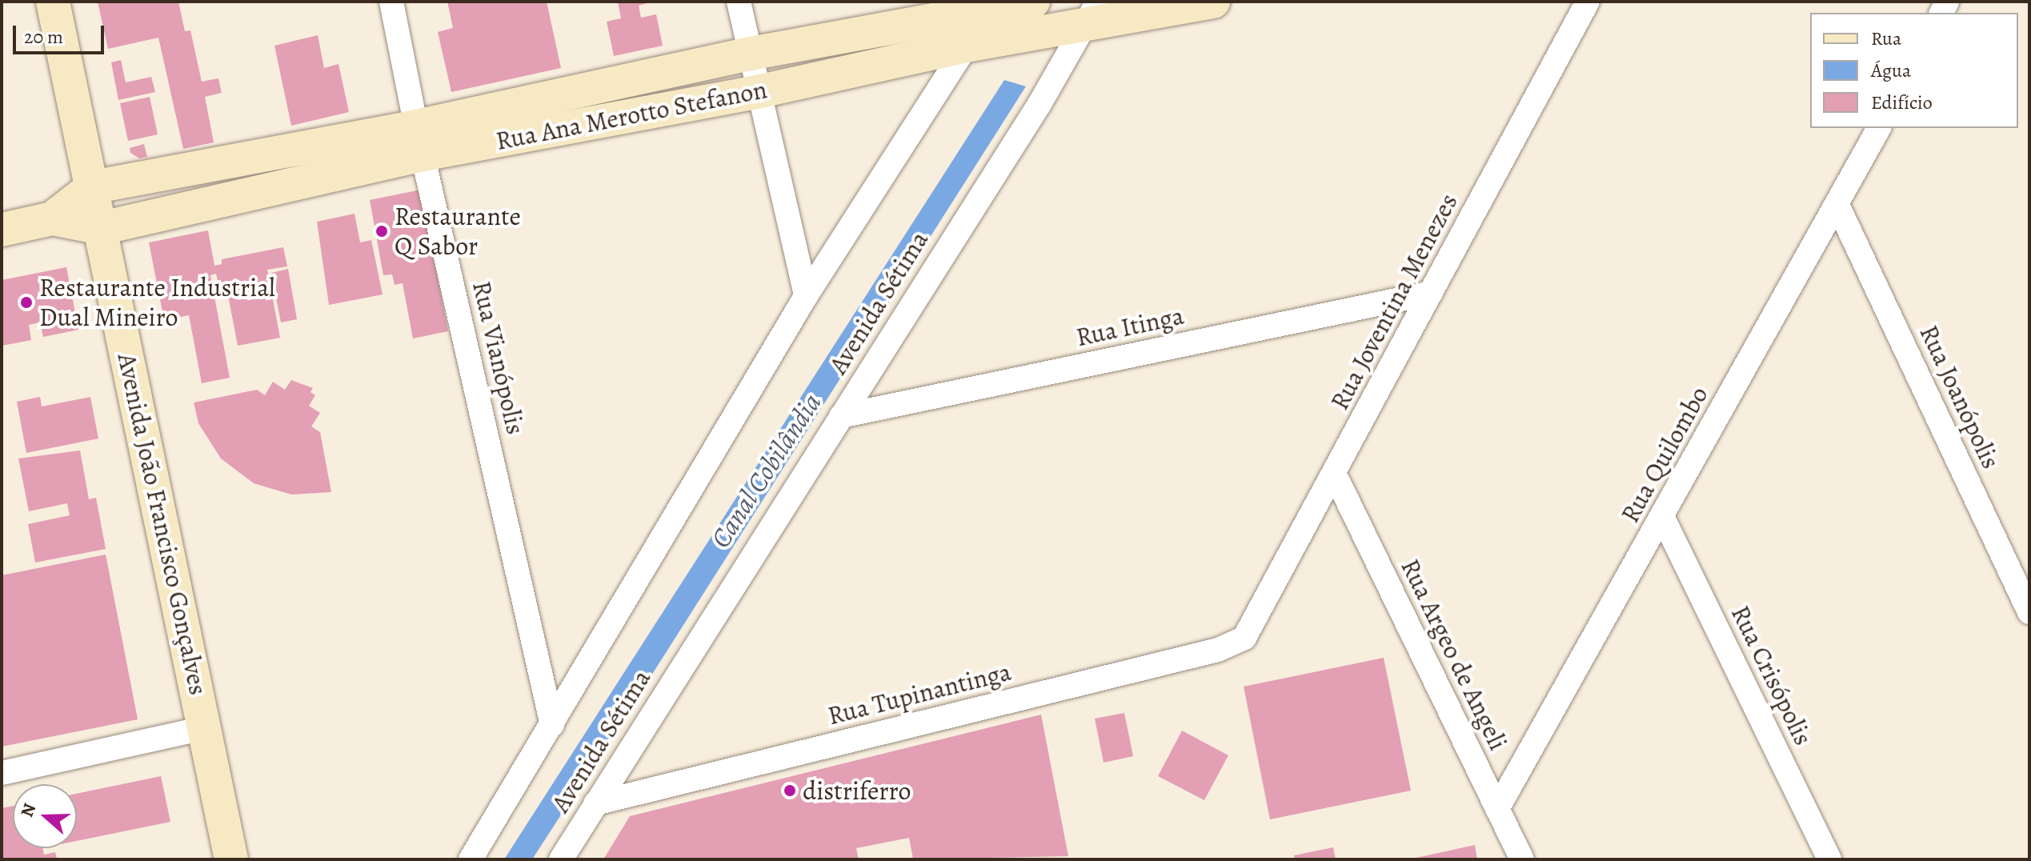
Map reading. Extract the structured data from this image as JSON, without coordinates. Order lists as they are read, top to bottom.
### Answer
{
  "streets": {
    "street": [
      "Rua Ana Merotto Stefanon",
      "Rua Joventina Menezes",
      "Avenida Sétima",
      "Rua Itinga",
      "Rua Vianópolis",
      "Rua Joanópolis",
      "Rua Quilombo",
      "Avenida João Francisco Gonçalves",
      "Rua Argeo de Angeli",
      "Rua Crisópolis",
      "Rua Tupinantinga"
    ]
  },
  "crossings": [
    ["Rua Ana Merotto Stefanon", "Avenida Sétima"],
    ["Rua Ana Merotto Stefanon", "Rua Vianópolis"],
    ["Rua Ana Merotto Stefanon", "Avenida João Francisco Gonçalves"],
    ["Rua Joventina Menezes", "Rua Itinga"],
    ["Rua Joventina Menezes", "Rua Argeo de Angeli"],
    ["Rua Joventina Menezes", "Rua Tupinantinga"],
    ["Avenida Sétima", "Rua Itinga"],
    ["Avenida Sétima", "Rua Tupinantinga"],
    ["Rua Joanópolis", "Rua Quilombo"],
    ["Rua Quilombo", "Rua Argeo de Angeli"],
    ["Rua Quilombo", "Rua Crisópolis"]
  ],
  "water": ["Canal Cobilândia"],
  "places": ["Restaurante Q Sabor", "Restaurante Industrial Dual Mineiro", "distriferro"],
  "legend": ["Rua", "Água", "Edifício"],
  "scale_bar": "20 m",
  "north": "left"
}
